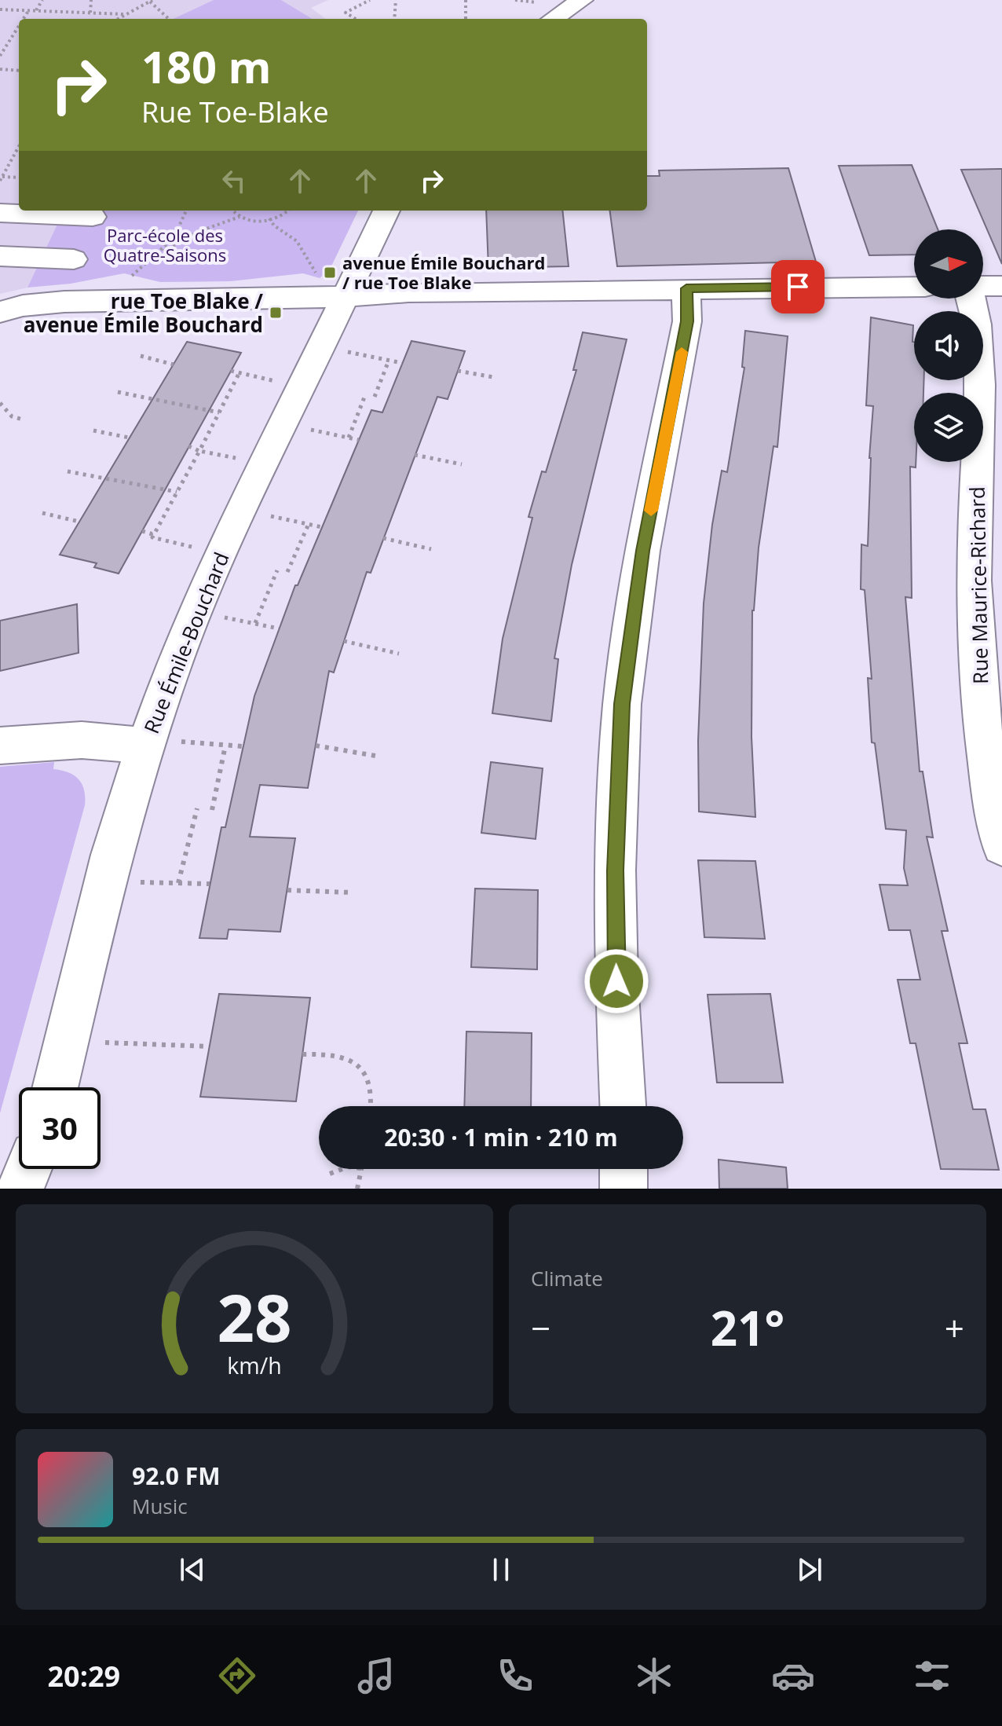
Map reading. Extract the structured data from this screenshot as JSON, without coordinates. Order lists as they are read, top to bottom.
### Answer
{
  "streets": {
    "street": ["Rue Maurice-Richard", "Rue Émile-Bouchard"]
  },
  "parks": ["Parc-école des Quatre-Saisons"],
  "places": {
    "transit": ["avenue Émile Bouchard / rue Toe Blake", "rue Toe Blake / avenue Émile Bouchard"]
  },
  "north": "right",
  "page": {
    "turn": ["180 m", "Rue Toe-Blake"],
    "limit": "30",
    "trip": "20:30 · 1 min · 210 m",
    "tile": "Climate",
    "heat": ["−", "21°", "+"],
    "song": ["92.0 FM", "Music"],
    "tabs": "20:29",
    "gauge": ["28", "km/h"]
  }
}
